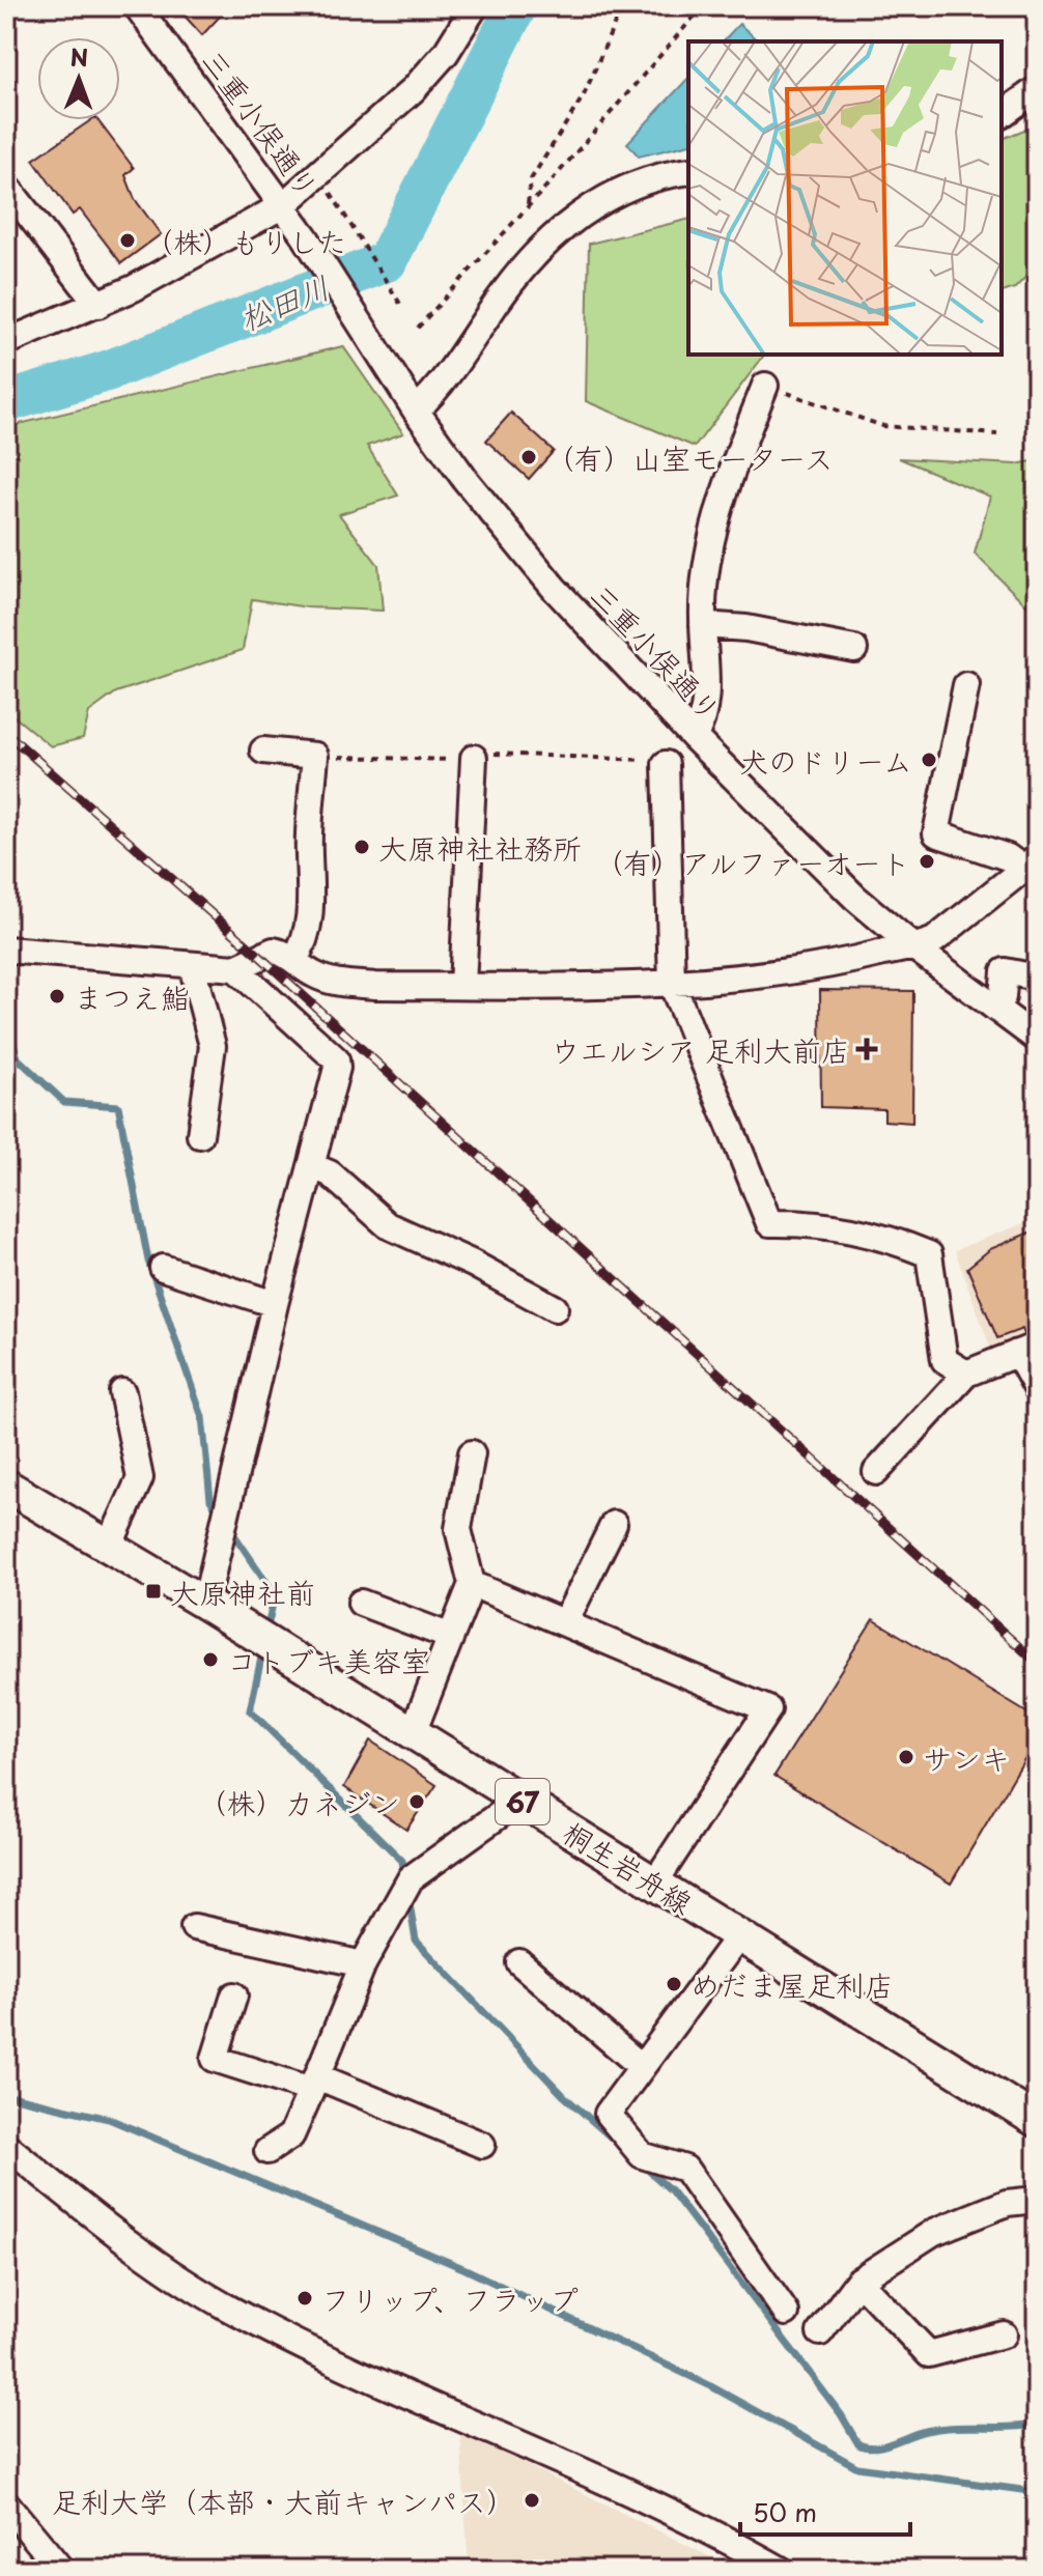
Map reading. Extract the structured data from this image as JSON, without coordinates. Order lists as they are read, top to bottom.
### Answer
{
  "streets": {
    "main road": ["67", "桐生岩舟線"],
    "street": ["三重小俣通り"]
  },
  "water": ["松田川"],
  "places": {
    "other": [
      "（株）もりした",
      "（有）山室モータース",
      "犬のドリーム",
      "大原神社社務所",
      "（有）アルファーオート",
      "まつえ鮨",
      "コトブキ美容室",
      "サンキ",
      "（株）カネジン",
      "めだま屋足利店",
      "フリップ、フラップ",
      "足利大学（本部・大前キャンパス）"
    ],
    "health": ["ウエルシア 足利大前店"],
    "transit": ["大原神社前"]
  },
  "scale_bar": "50 m",
  "north": "top"
}
